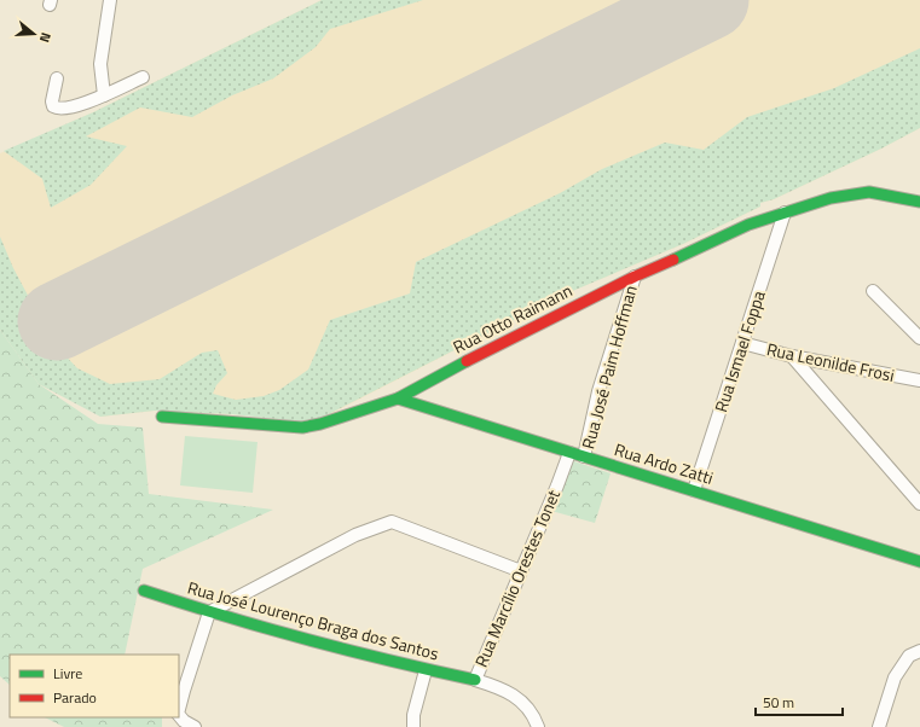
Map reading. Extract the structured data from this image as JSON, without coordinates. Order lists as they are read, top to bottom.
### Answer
{
  "streets": {
    "street": [
      "Rua Otto Raimann",
      "Rua Ismael Foppa",
      "Rua Leonilde Frosi",
      "Rua José Paim Hoffman",
      "Rua Ardo Zatti",
      "Rua Marcílio Orestes Tonet",
      "Rua José Lourenço Braga dos Santos"
    ]
  },
  "crossings": [
    ["Rua Otto Raimann", "Rua Ismael Foppa"],
    ["Rua Otto Raimann", "Rua José Paim Hoffman"],
    ["Rua Otto Raimann", "Rua Ardo Zatti"],
    ["Rua Ismael Foppa", "Rua Leonilde Frosi"],
    ["Rua Ismael Foppa", "Rua Ardo Zatti"],
    ["Rua José Paim Hoffman", "Rua Ardo Zatti"],
    ["Rua Ardo Zatti", "Rua Marcílio Orestes Tonet"],
    ["Rua Marcílio Orestes Tonet", "Rua José Lourenço Braga dos Santos"]
  ],
  "legend": ["Livre", "Parado"],
  "scale_bar": "50 m",
  "north": "right"
}
